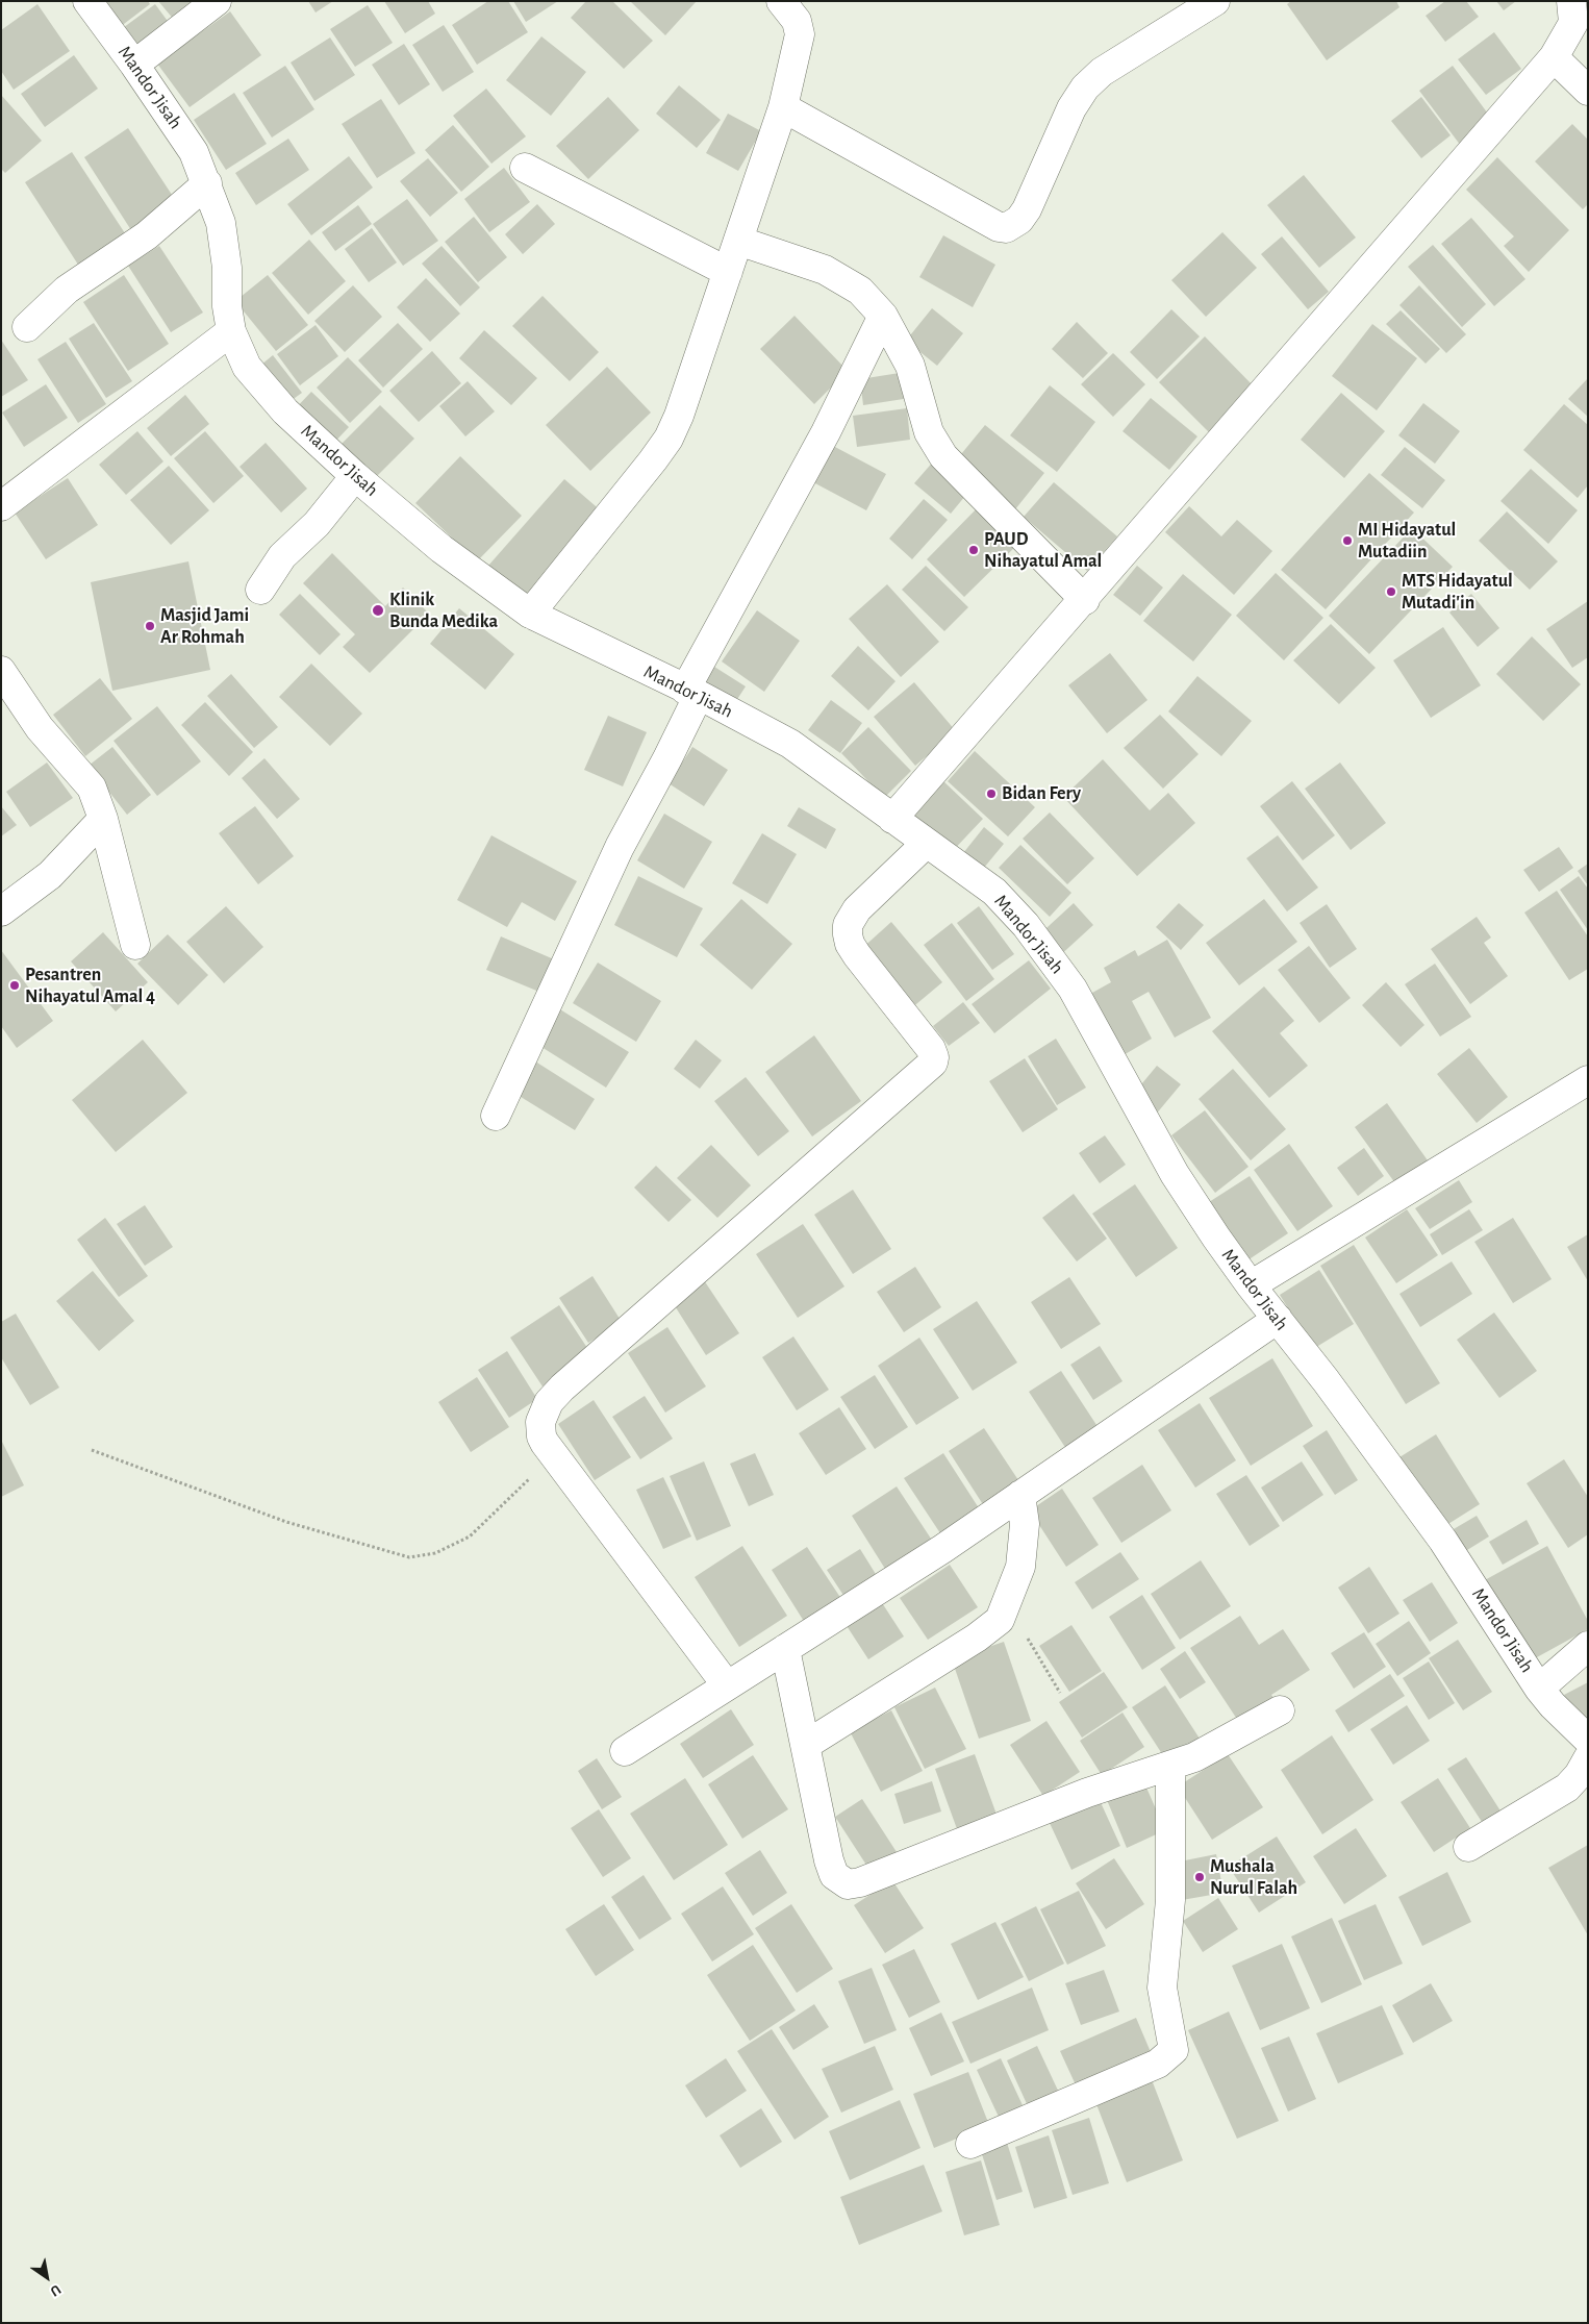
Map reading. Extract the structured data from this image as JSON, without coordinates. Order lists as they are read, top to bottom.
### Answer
{
  "streets": {
    "street": ["Mandor Jisah"]
  },
  "places": [
    "MI Hidayatul Mutadiin",
    "PAUD Nihayatul Amal",
    "MTS Hidayatul Mutadi'in",
    "Klinik Bunda Medika",
    "Masjid Jami Ar Rohmah",
    "Bidan Fery",
    "Pesantren Nihayatul Amal 4",
    "Mushala Nurul Falah"
  ],
  "north": "bottom right"
}
